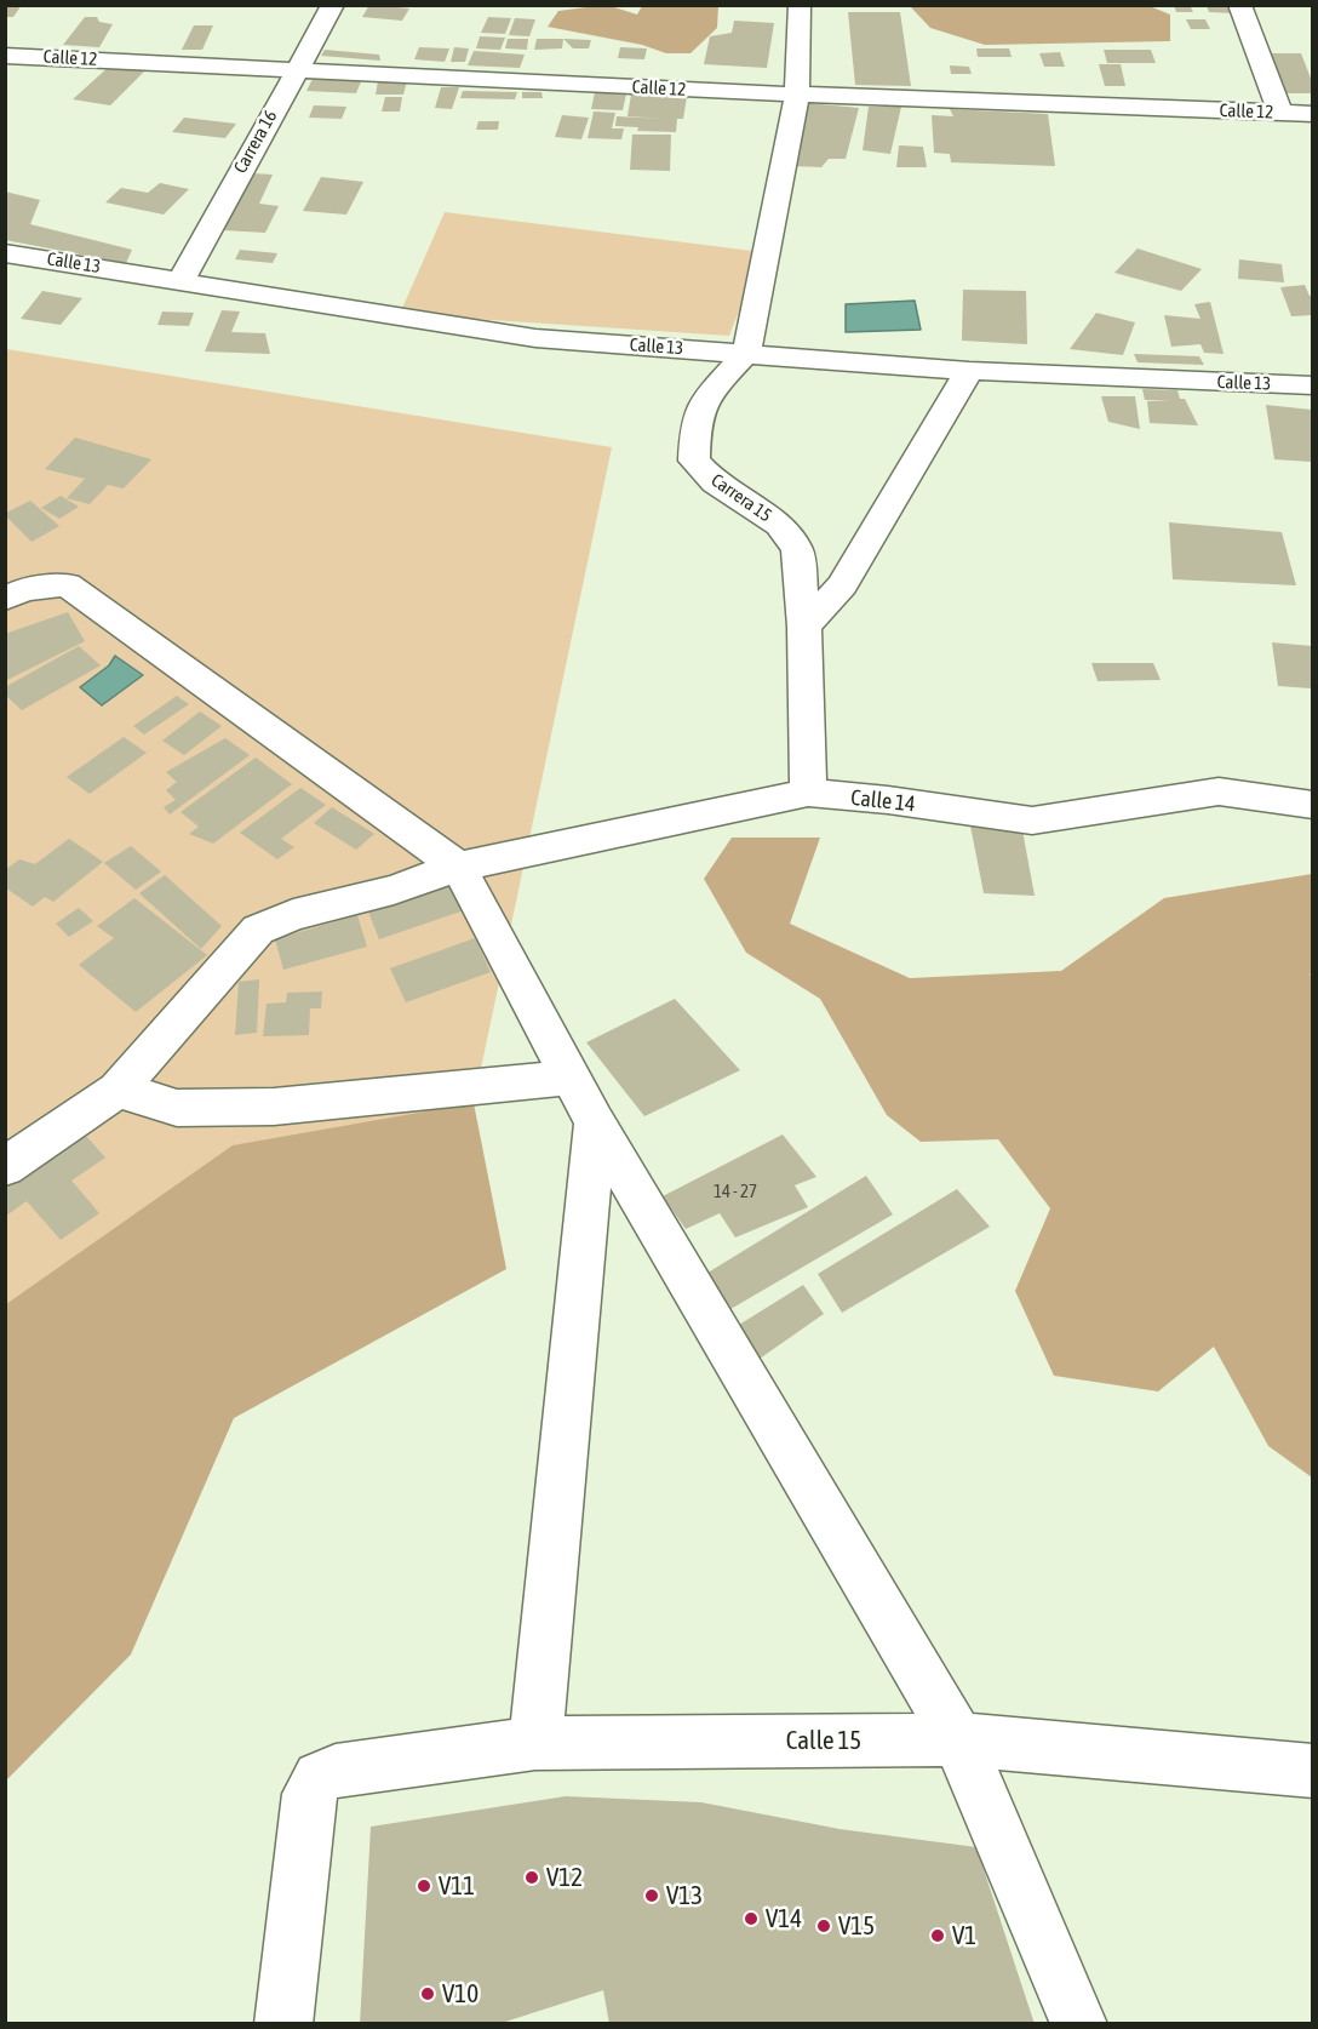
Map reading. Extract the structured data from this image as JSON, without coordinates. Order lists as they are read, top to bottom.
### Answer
{
  "streets": {
    "street": [
      "Calle 12",
      "Carrera 16",
      "Calle 13",
      "Carrera 15",
      "Calle 14",
      "Calle 15"
    ]
  },
  "crossings": [
    ["Calle 12", "Carrera 16"],
    ["Carrera 16", "Calle 13"],
    ["Calle 13", "Carrera 15"],
    ["Carrera 15", "Calle 14"]
  ],
  "places": [
    "V12",
    "V11",
    "V13",
    "V14",
    "V15",
    "V1",
    "V10"
  ],
  "house_numbers": ["14 - 27"]
}
